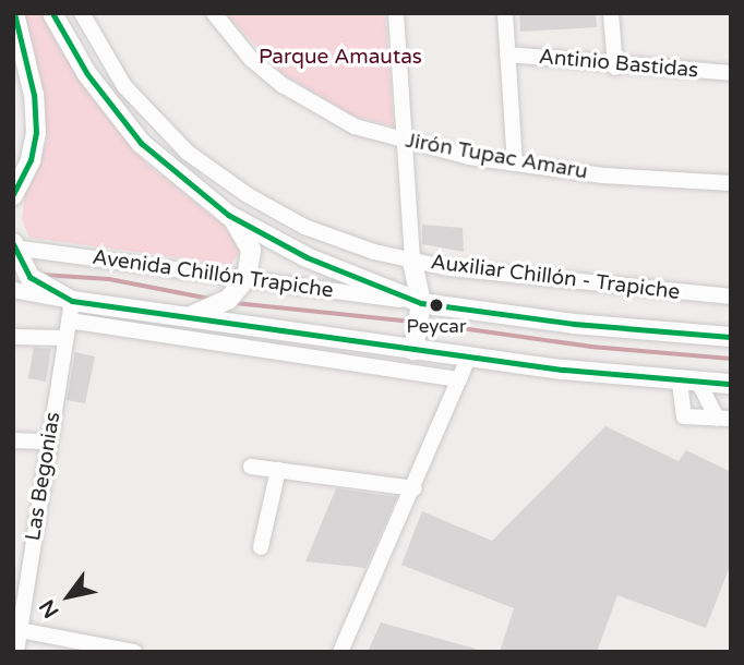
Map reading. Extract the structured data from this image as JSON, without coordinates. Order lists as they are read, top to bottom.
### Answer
{
  "streets": {
    "main road": ["Avenida Chillón Trapiche"],
    "street": [
      "Antinio Bastidas",
      "Jirón Tupac Amaru",
      "Auxiliar Chillón - Trapiche",
      "Las Begonias"
    ]
  },
  "crossings": [
    ["Avenida Chillón Trapiche", "Las Begonias"]
  ],
  "parks": ["Parque Amautas"],
  "places": ["Peycar"],
  "north": "bottom left"
}
